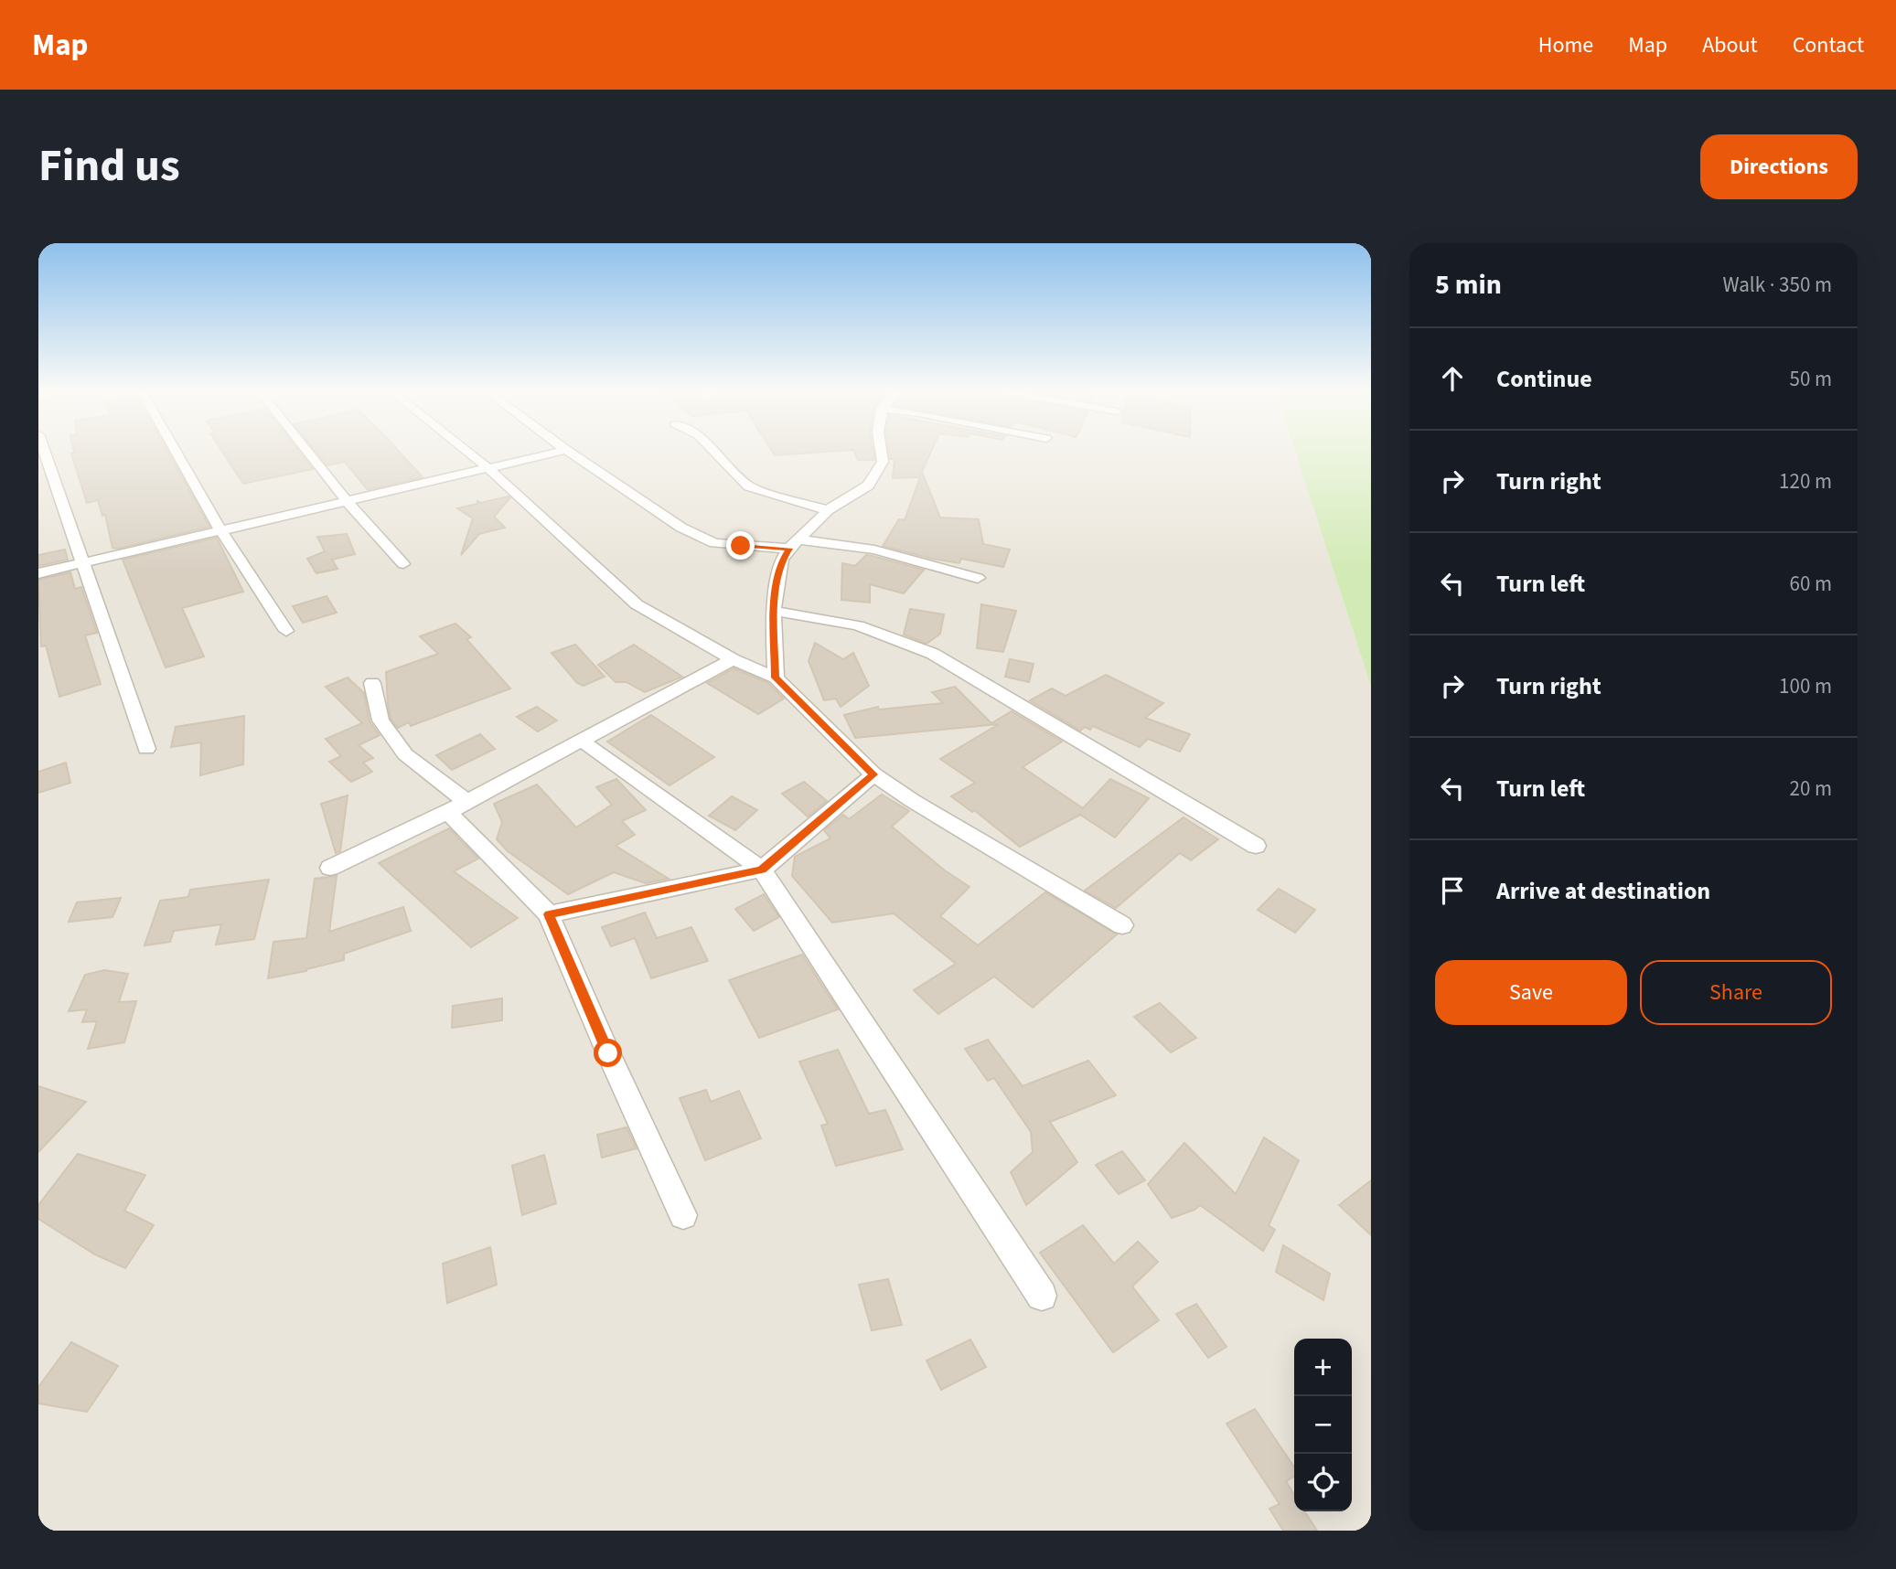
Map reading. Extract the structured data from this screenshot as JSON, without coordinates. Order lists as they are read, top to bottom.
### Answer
{
  "page": {
    "header": "Map",
    "nav": [
      "Home",
      "Map",
      "About",
      "Contact"
    ],
    "title": "Find us",
    "buttons": [
      "Directions",
      ["Save", "Share"]
    ],
    "heading": ["5 min", "Walk · 350 m"],
    "list": [
      ["Continue", "50 m"],
      ["Turn right", "120 m"],
      ["Turn left", "60 m"],
      ["Turn right", "100 m"],
      ["Turn left", "20 m"],
      "Arrive at destination"
    ],
    "map_buttons": ["+", "−"]
  }
}
